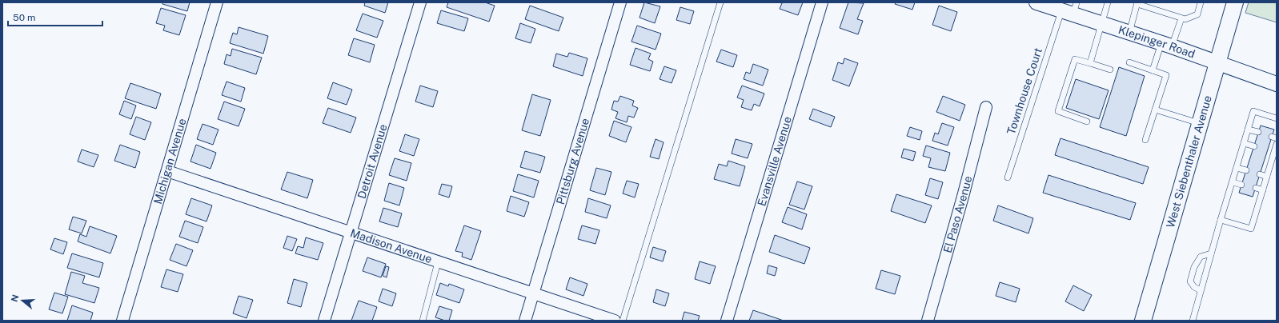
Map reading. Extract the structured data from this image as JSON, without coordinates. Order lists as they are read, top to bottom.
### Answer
{
  "streets": {
    "main road": ["West Siebenthaler Avenue"],
    "street": [
      "Klepinger Road",
      "Michigan Avenue",
      "Detroit Avenue",
      "Pittsburg Avenue",
      "Evansville Avenue",
      "El Paso Avenue",
      "Madison Avenue"
    ],
    "lane": ["Townhouse Court"]
  },
  "crossings": [
    ["Klepinger Road", "Townhouse Court"],
    ["Klepinger Road", "West Siebenthaler Avenue"],
    ["Michigan Avenue", "Madison Avenue"],
    ["Detroit Avenue", "Madison Avenue"],
    ["Pittsburg Avenue", "Madison Avenue"]
  ],
  "scale_bar": "50 m",
  "north": "left"
}
